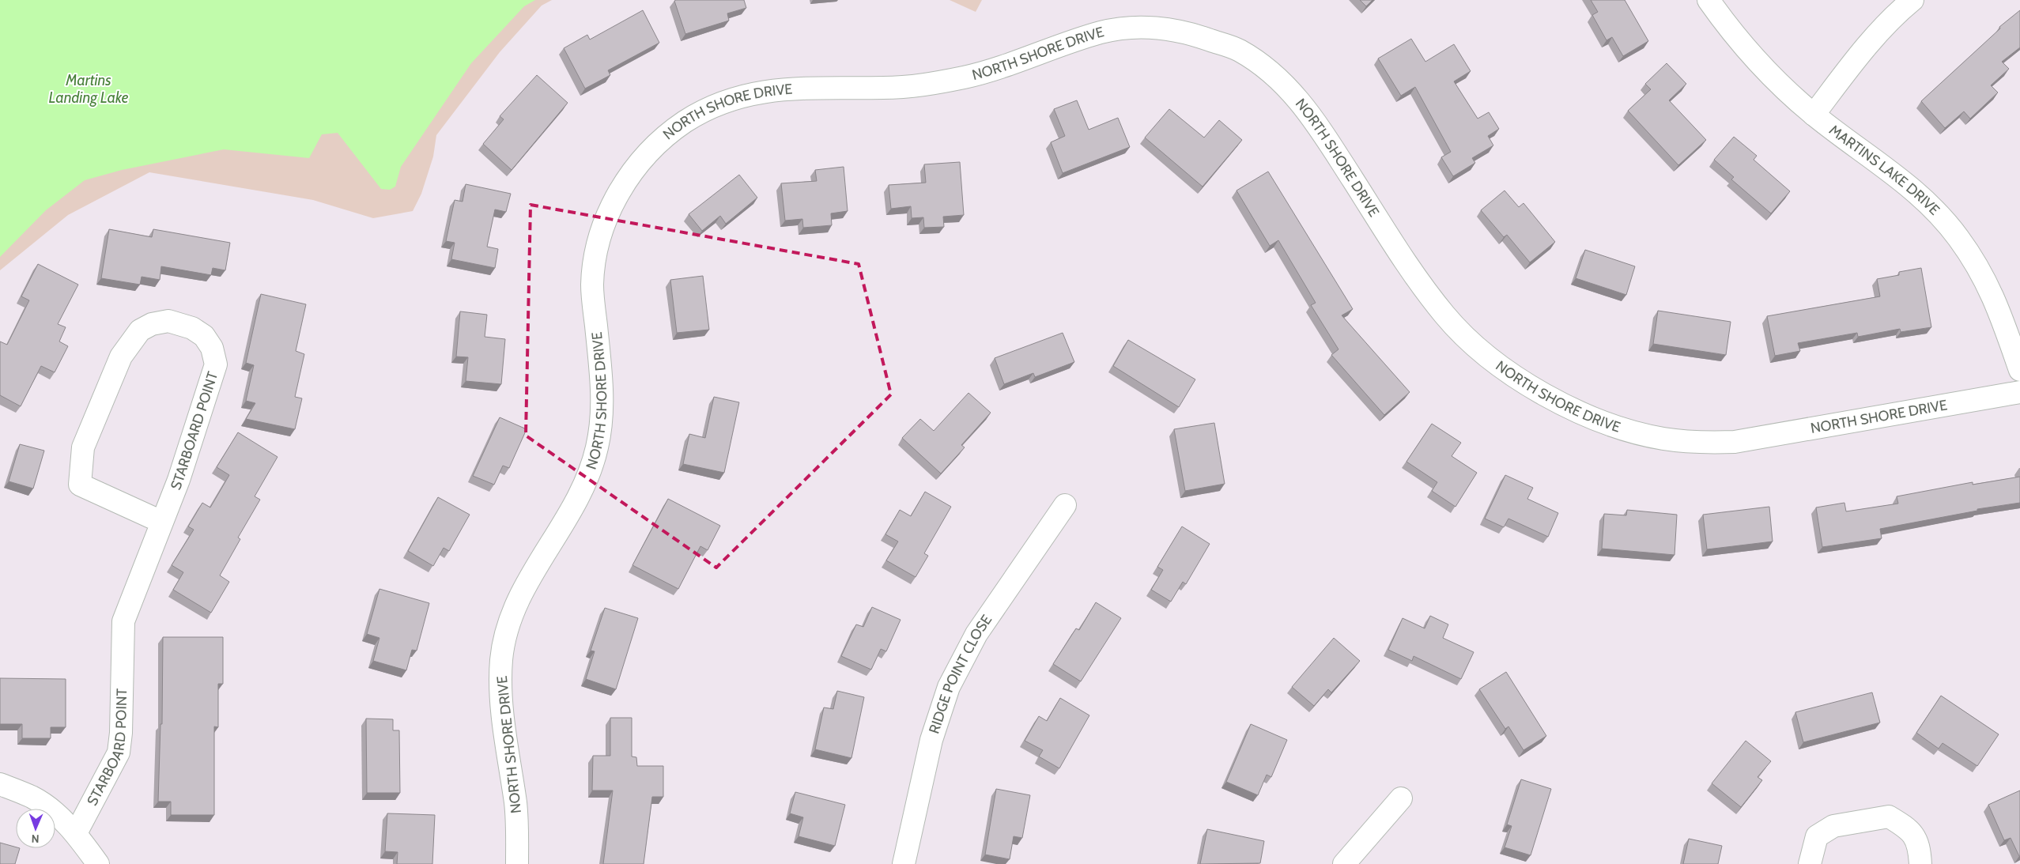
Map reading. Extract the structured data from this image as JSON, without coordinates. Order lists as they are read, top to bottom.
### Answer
{
  "streets": {
    "street": [
      "NORTH SHORE DRIVE",
      "MARTINS LAKE DRIVE",
      "STARBOARD POINT",
      "RIDGE POINT CLOSE"
    ]
  },
  "water": ["Martins Landing Lake"],
  "north": "bottom"
}
